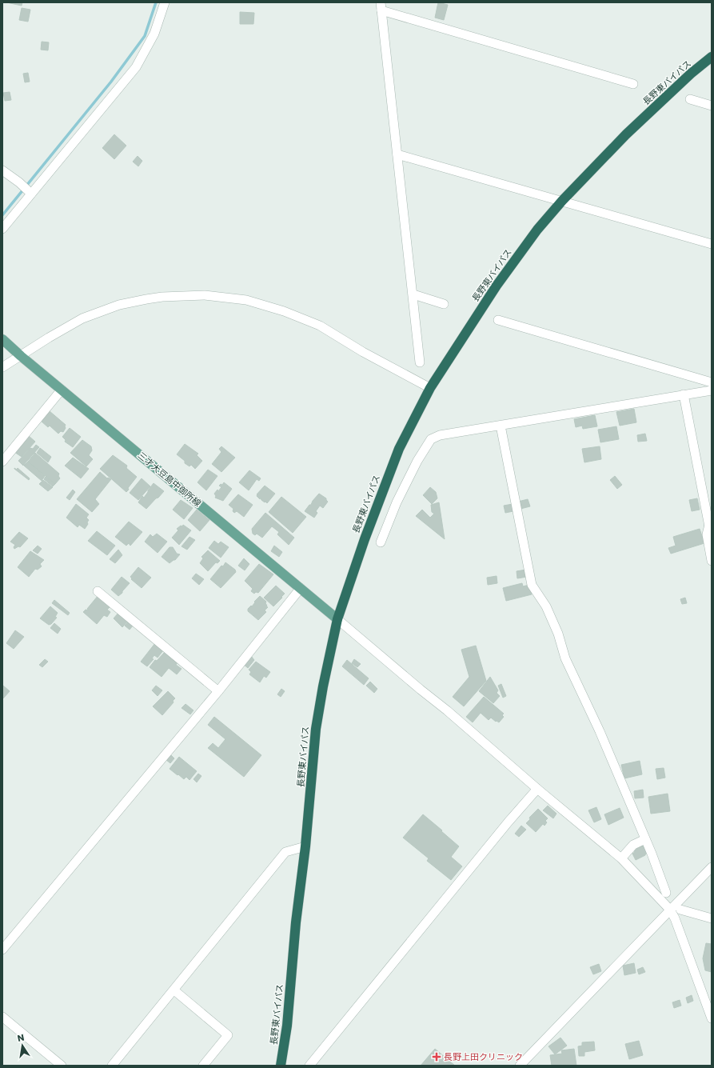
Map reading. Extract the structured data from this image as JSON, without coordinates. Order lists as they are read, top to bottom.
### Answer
{
  "streets": {
    "highway": ["長野東バイパス"],
    "main road": ["三才大豆島中御所線"]
  },
  "crossings": [
    ["長野東バイパス", "三才大豆島中御所線"]
  ],
  "places": {
    "health": ["長野上田クリニック"]
  },
  "north": "top"
}
